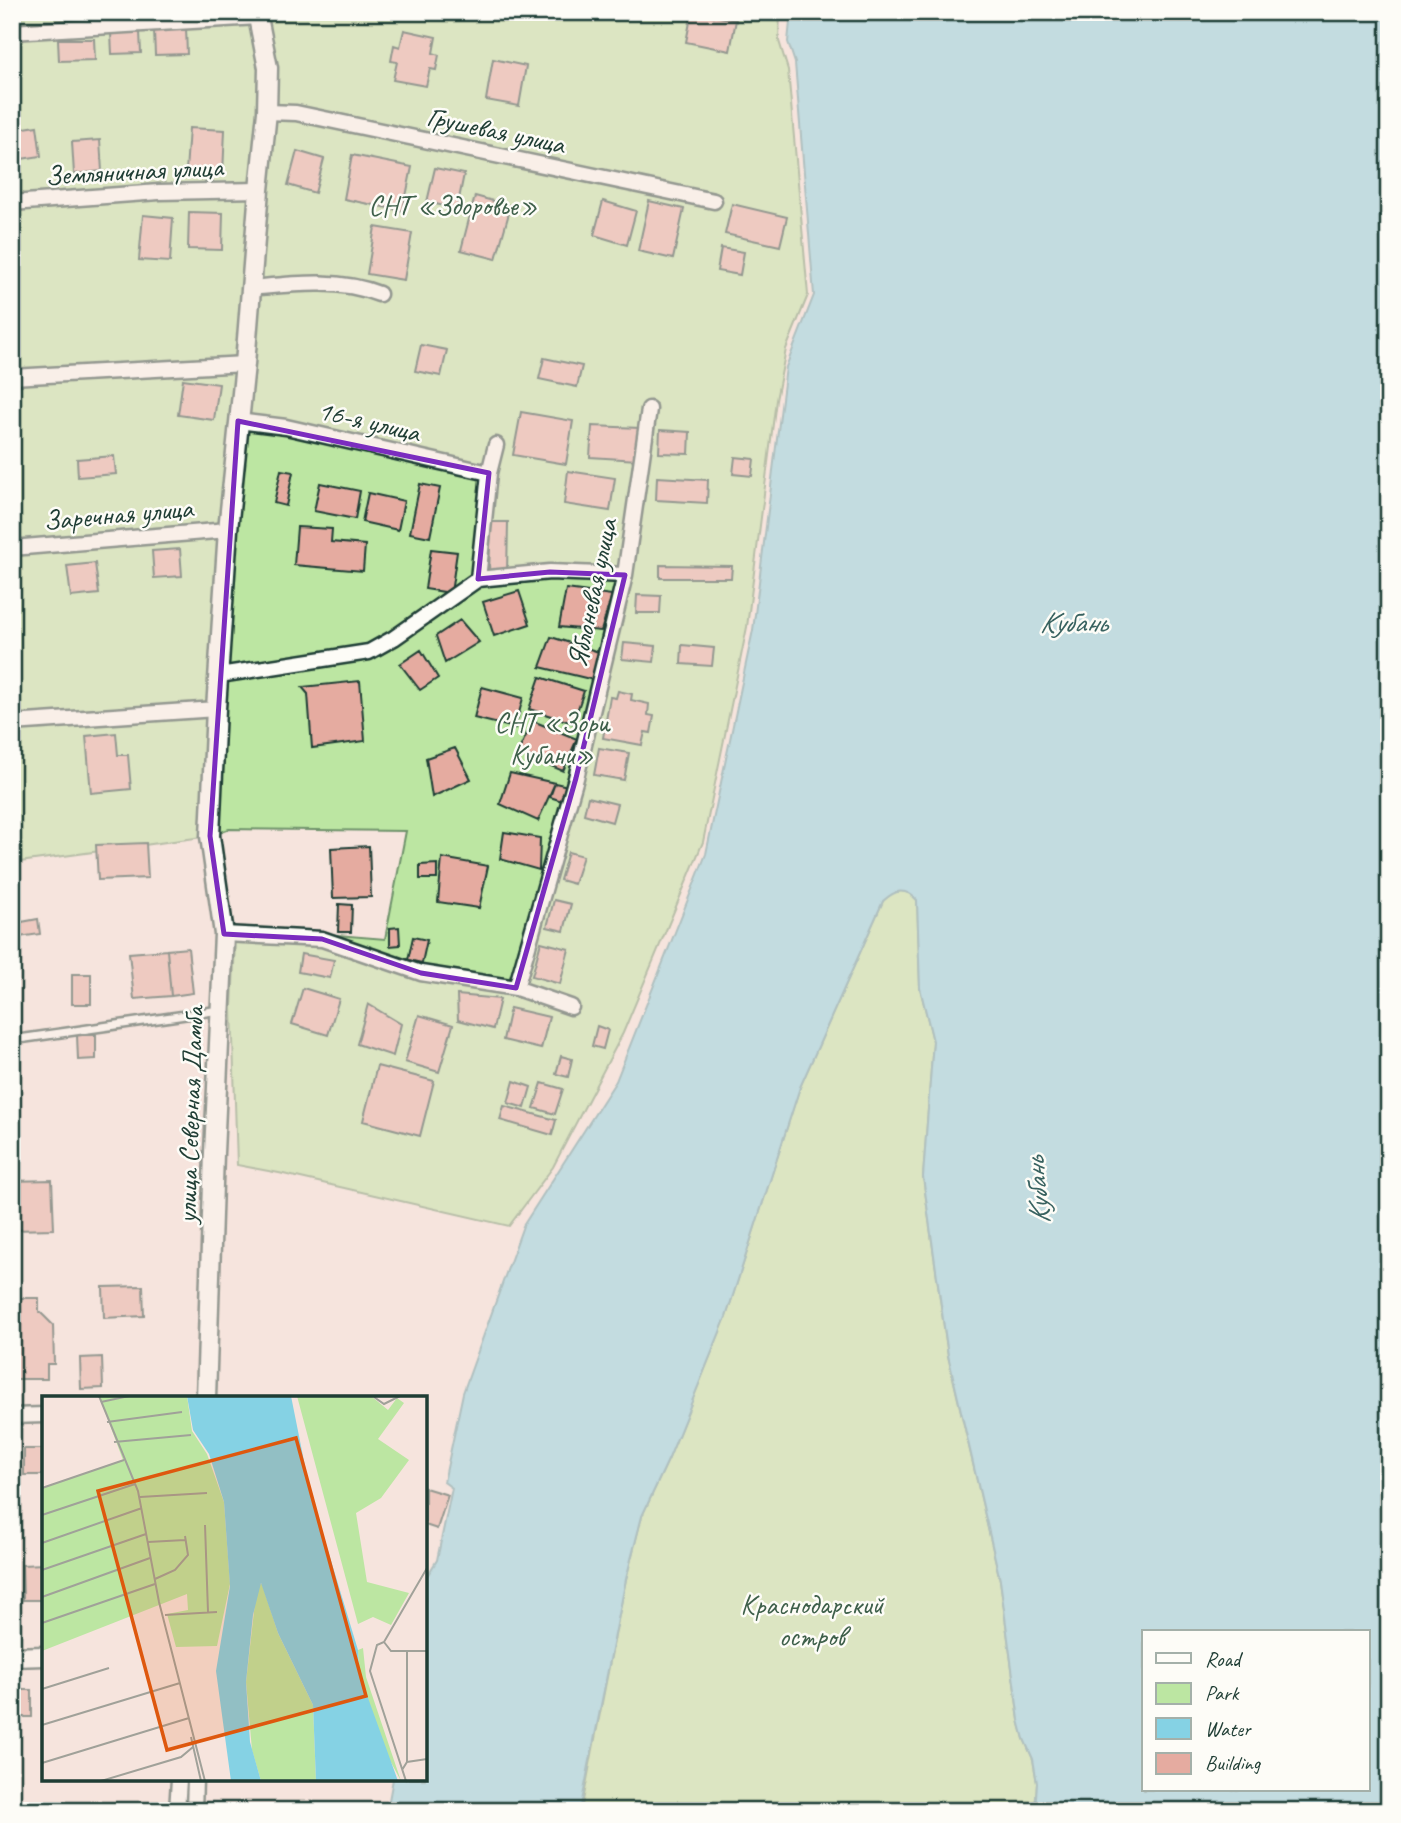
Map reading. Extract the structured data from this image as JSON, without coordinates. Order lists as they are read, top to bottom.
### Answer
{
  "streets": {
    "street": [
      "Грушевая улица",
      "Земляничная улица",
      "16-я улица",
      "Заречная улица",
      "Яблоневая улица",
      "улица Северная Дамба"
    ]
  },
  "crossings": [
    ["Грушевая улица", "улица Северная Дамба"],
    ["Земляничная улица", "улица Северная Дамба"],
    ["16-я улица", "улица Северная Дамба"],
    ["Заречная улица", "улица Северная Дамба"]
  ],
  "water": ["Кубань"],
  "parks": ["СНТ «Здоровье»", "СНТ «Зори Кубани»", "Краснодарский остров"],
  "legend": [
    "Road",
    "Park",
    "Water",
    "Building"
  ]
}
